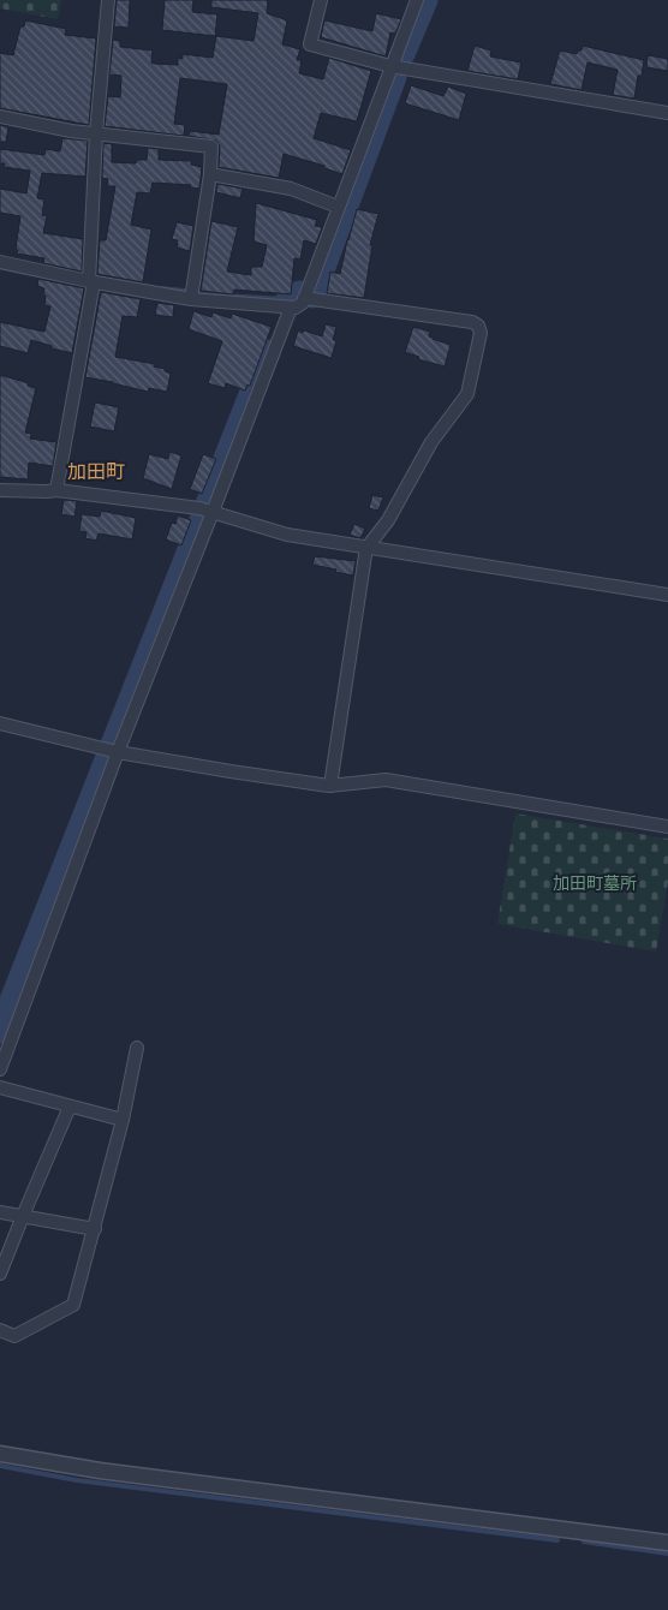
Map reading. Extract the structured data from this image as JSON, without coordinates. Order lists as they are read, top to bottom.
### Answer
{
  "districts": ["加田町"],
  "parks": ["加田町墓所"]
}
